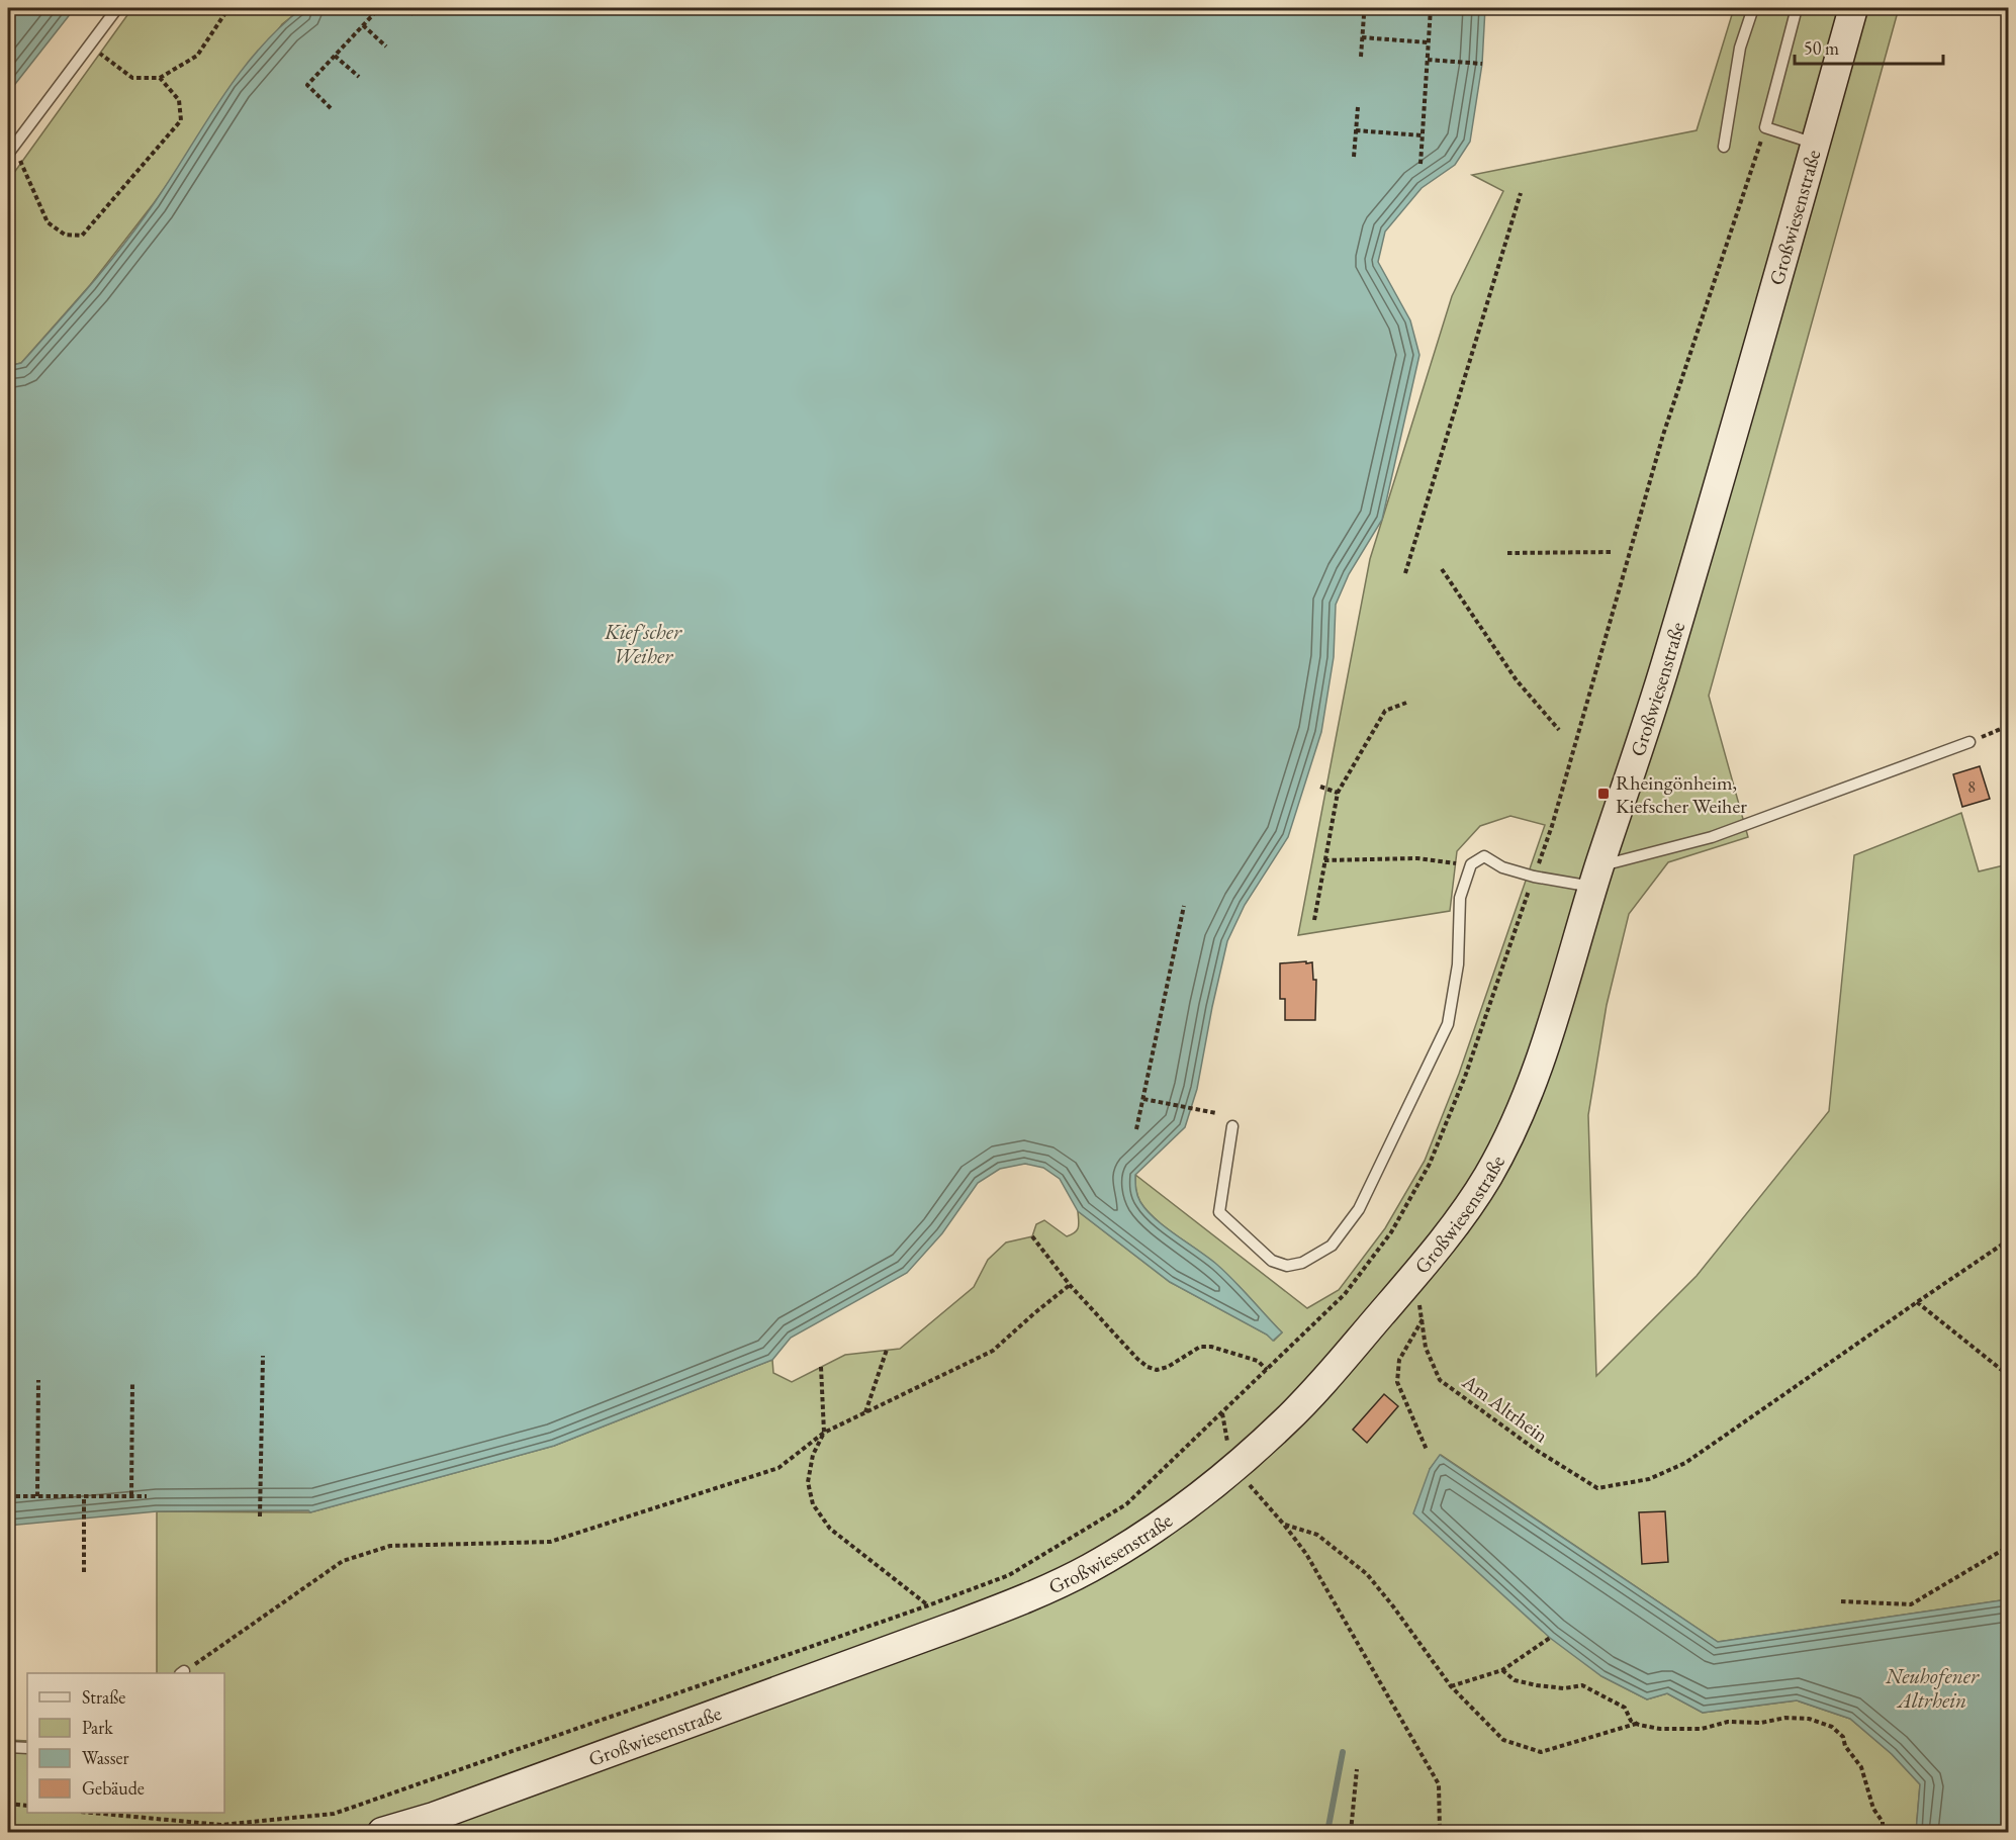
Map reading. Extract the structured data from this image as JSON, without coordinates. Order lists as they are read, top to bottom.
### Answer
{
  "streets": {
    "street": ["Großwiesenstraße"],
    "path": ["Am Altrhein"]
  },
  "crossings": [
    ["Großwiesenstraße", "Am Altrhein"]
  ],
  "water": ["Kief'scher Weiher", "Neuhofener Altrhein"],
  "places": {
    "transit": ["Rheingönheim, Kiefscher Weiher"]
  },
  "house_numbers": ["8"],
  "legend": [
    "Straße",
    "Park",
    "Wasser",
    "Gebäude"
  ],
  "scale_bar": "50 m"
}
